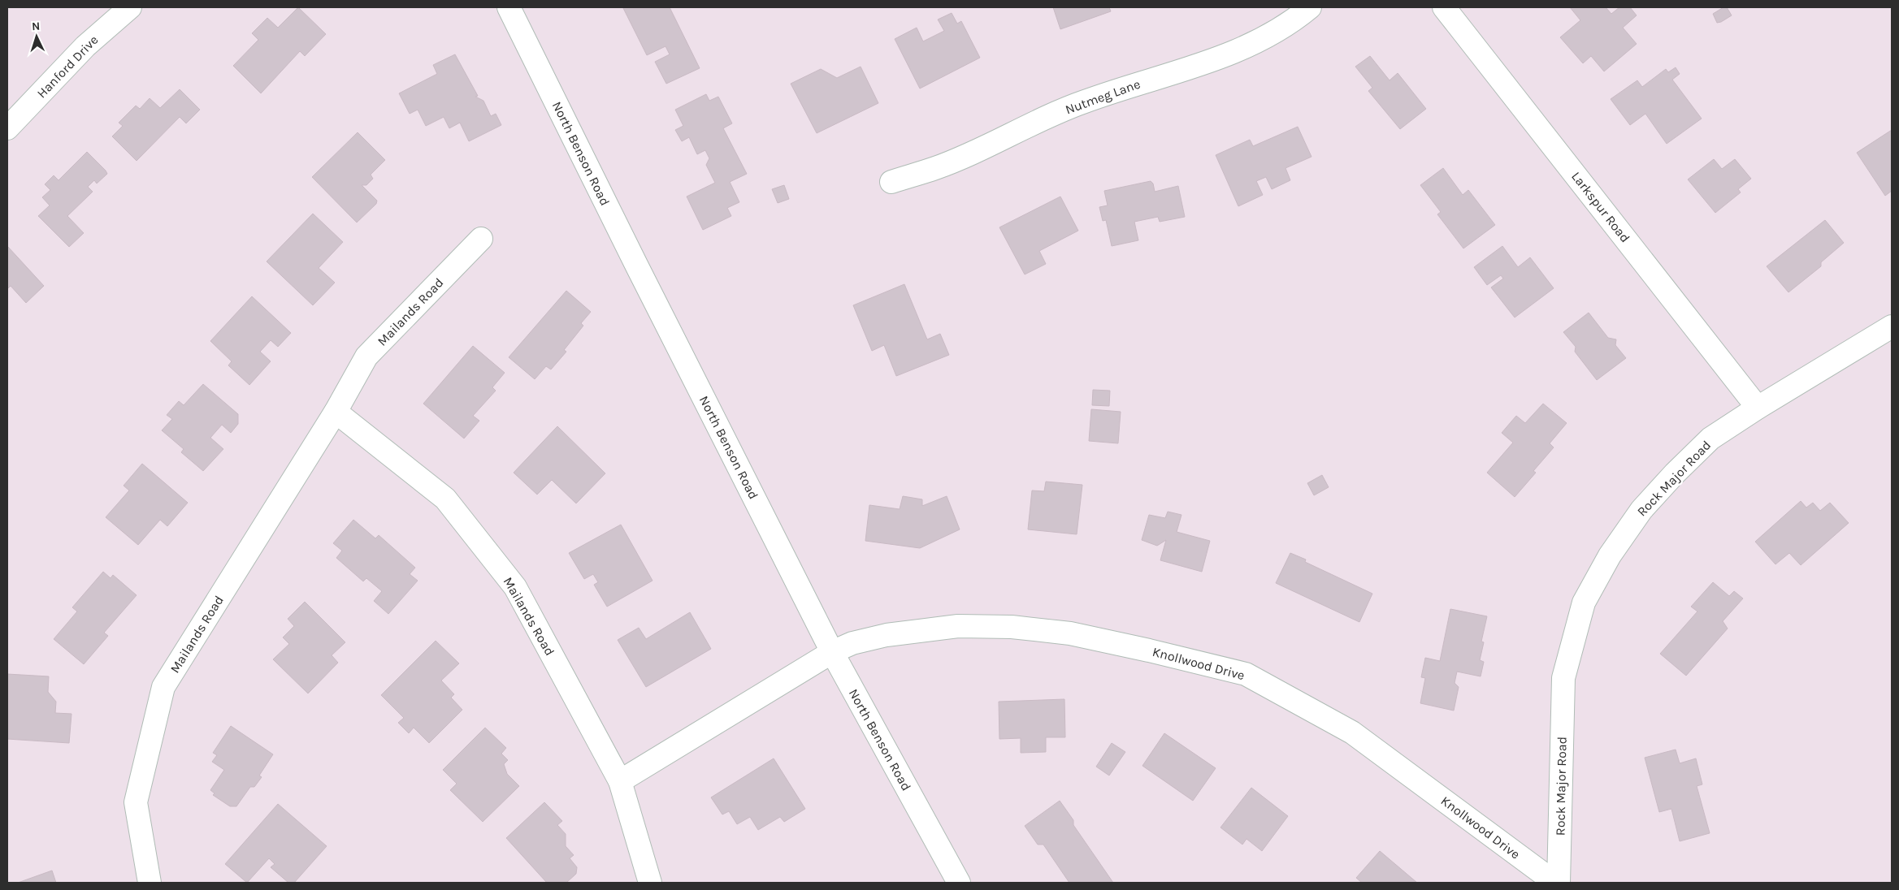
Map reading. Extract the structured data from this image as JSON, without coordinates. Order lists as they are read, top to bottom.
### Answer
{
  "streets": {
    "street": [
      "Hanford Drive",
      "Nutmeg Lane",
      "North Benson Road",
      "Larkspur Road",
      "Mailands Road",
      "Rock Major Road",
      "Knollwood Drive"
    ]
  },
  "crossings": [
    ["North Benson Road", "Knollwood Drive"],
    ["Larkspur Road", "Rock Major Road"]
  ],
  "north": "top"
}
